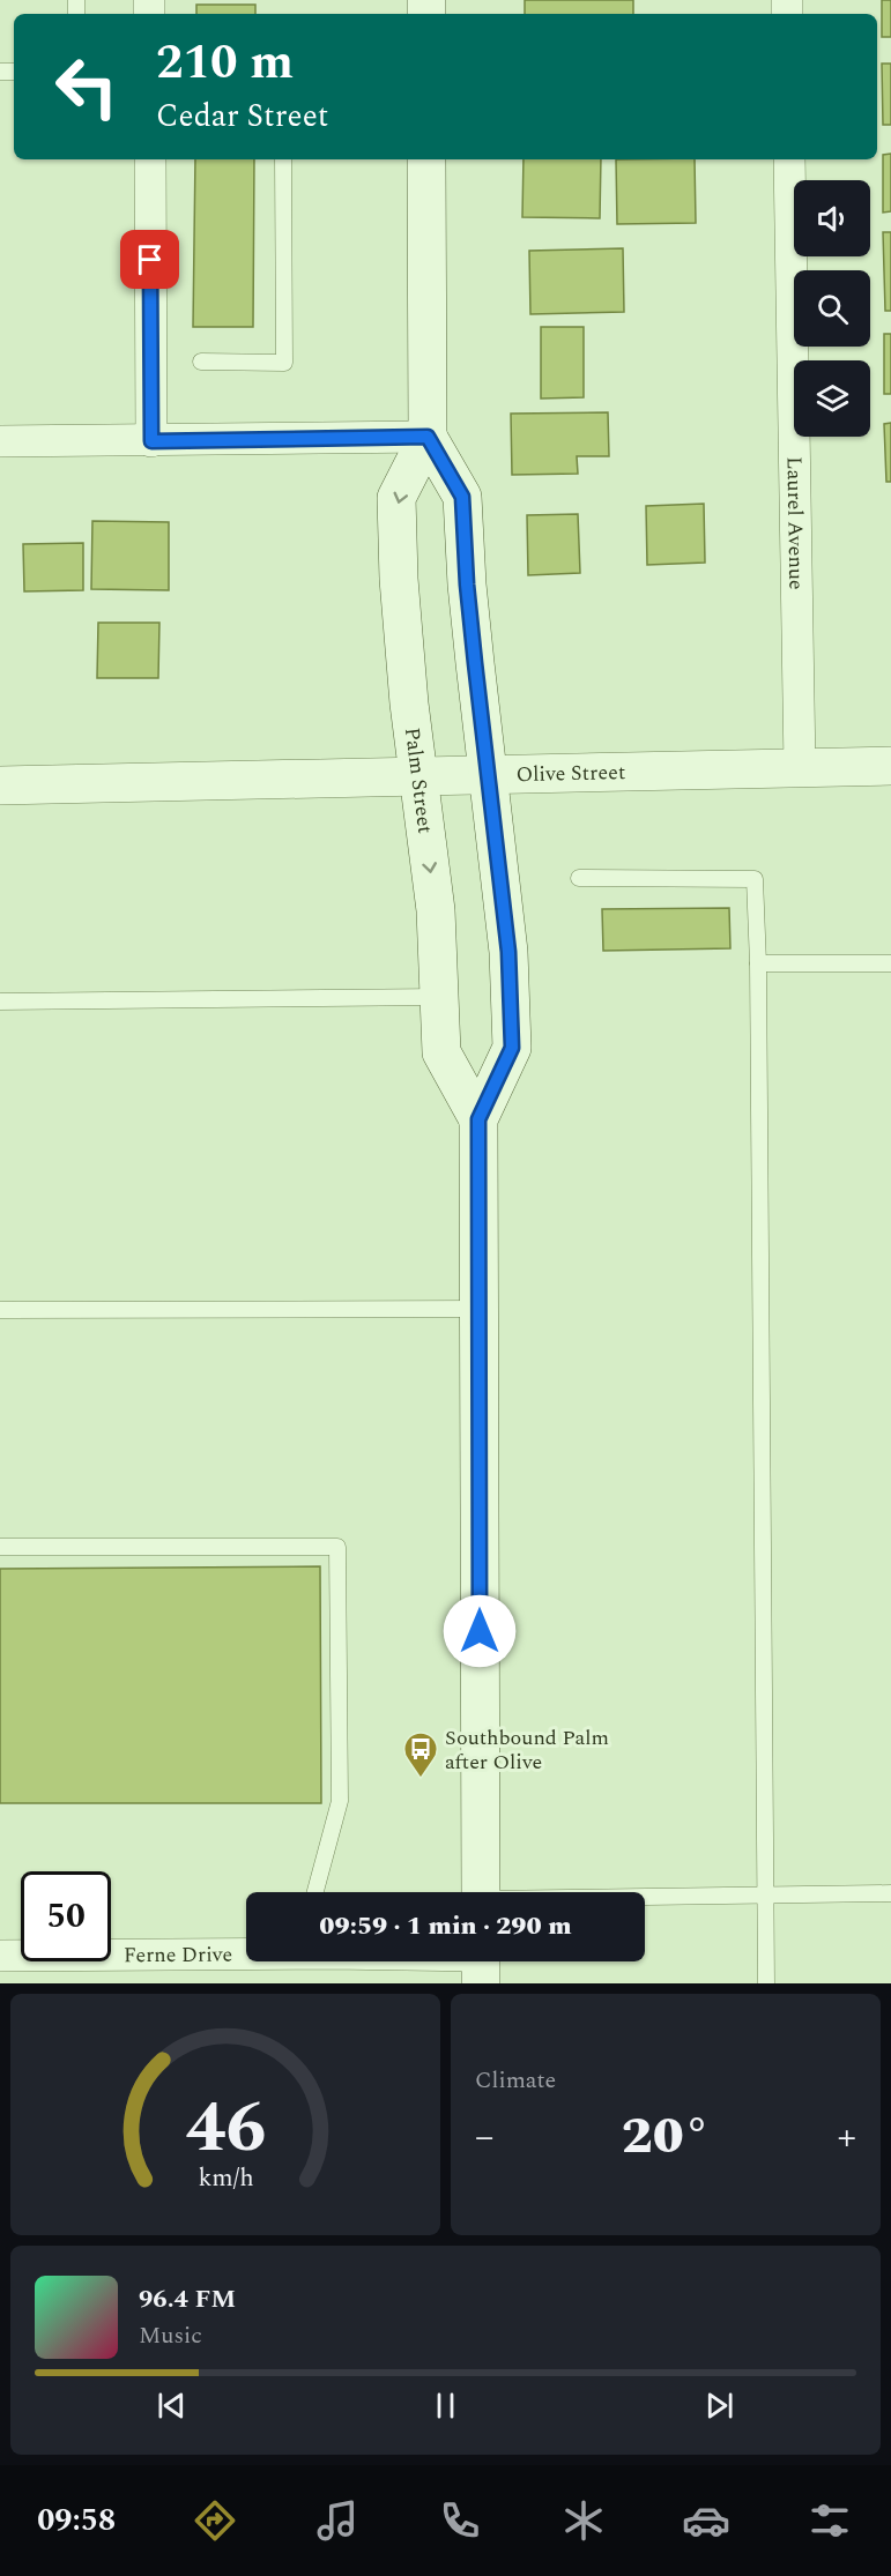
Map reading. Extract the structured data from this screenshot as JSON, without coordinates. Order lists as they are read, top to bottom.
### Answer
{
  "streets": {
    "main road": ["Olive Street", "Palm Street"],
    "street": ["Laurel Avenue", "Ferne Drive"]
  },
  "crossings": [
    ["Laurel Avenue", "Olive Street"],
    ["Olive Street", "Palm Street"]
  ],
  "places": {
    "bus stop": ["Southbound Palm after Olive"]
  },
  "page": {
    "turn": ["210 m", "Cedar Street"],
    "limit": "50",
    "trip": "09:59 · 1 min · 290 m",
    "tile": "Climate",
    "heat": ["−", "20°", "+"],
    "song": ["96.4 FM", "Music"],
    "tabs": "09:58",
    "gauge": ["46", "km/h"]
  }
}
